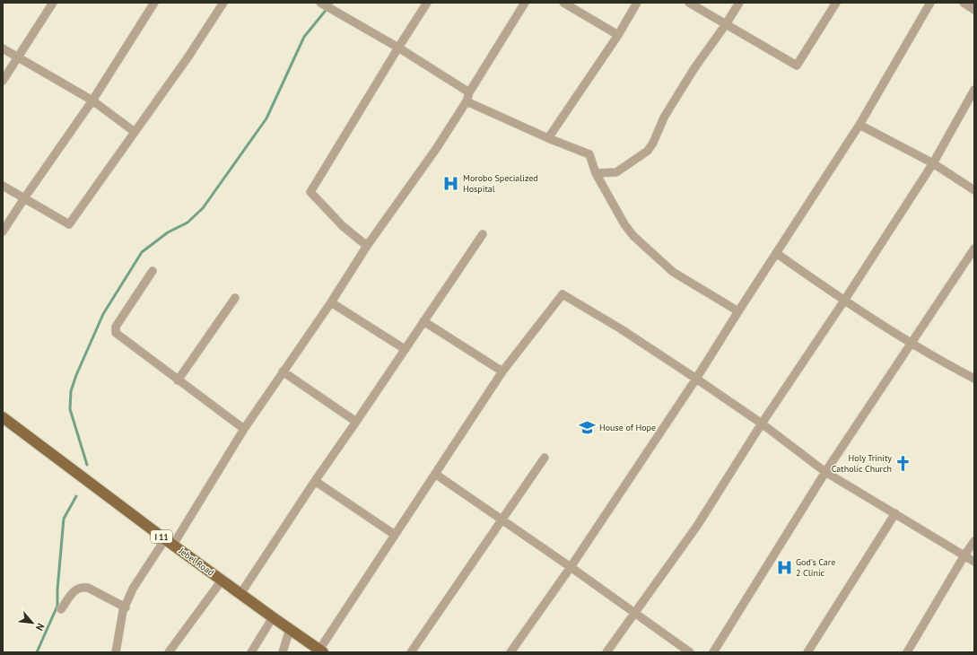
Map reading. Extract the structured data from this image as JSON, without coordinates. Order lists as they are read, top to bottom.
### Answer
{
  "streets": {
    "main road": ["I 11", "Jebel Road"]
  },
  "places": {
    "hospital": ["Morobo Specialized Hospital", "God's Care 2 Clinic"],
    "school or university": ["House of Hope"],
    "church": ["Holy Trinity Catholic Church"]
  },
  "north": "bottom right"
}
